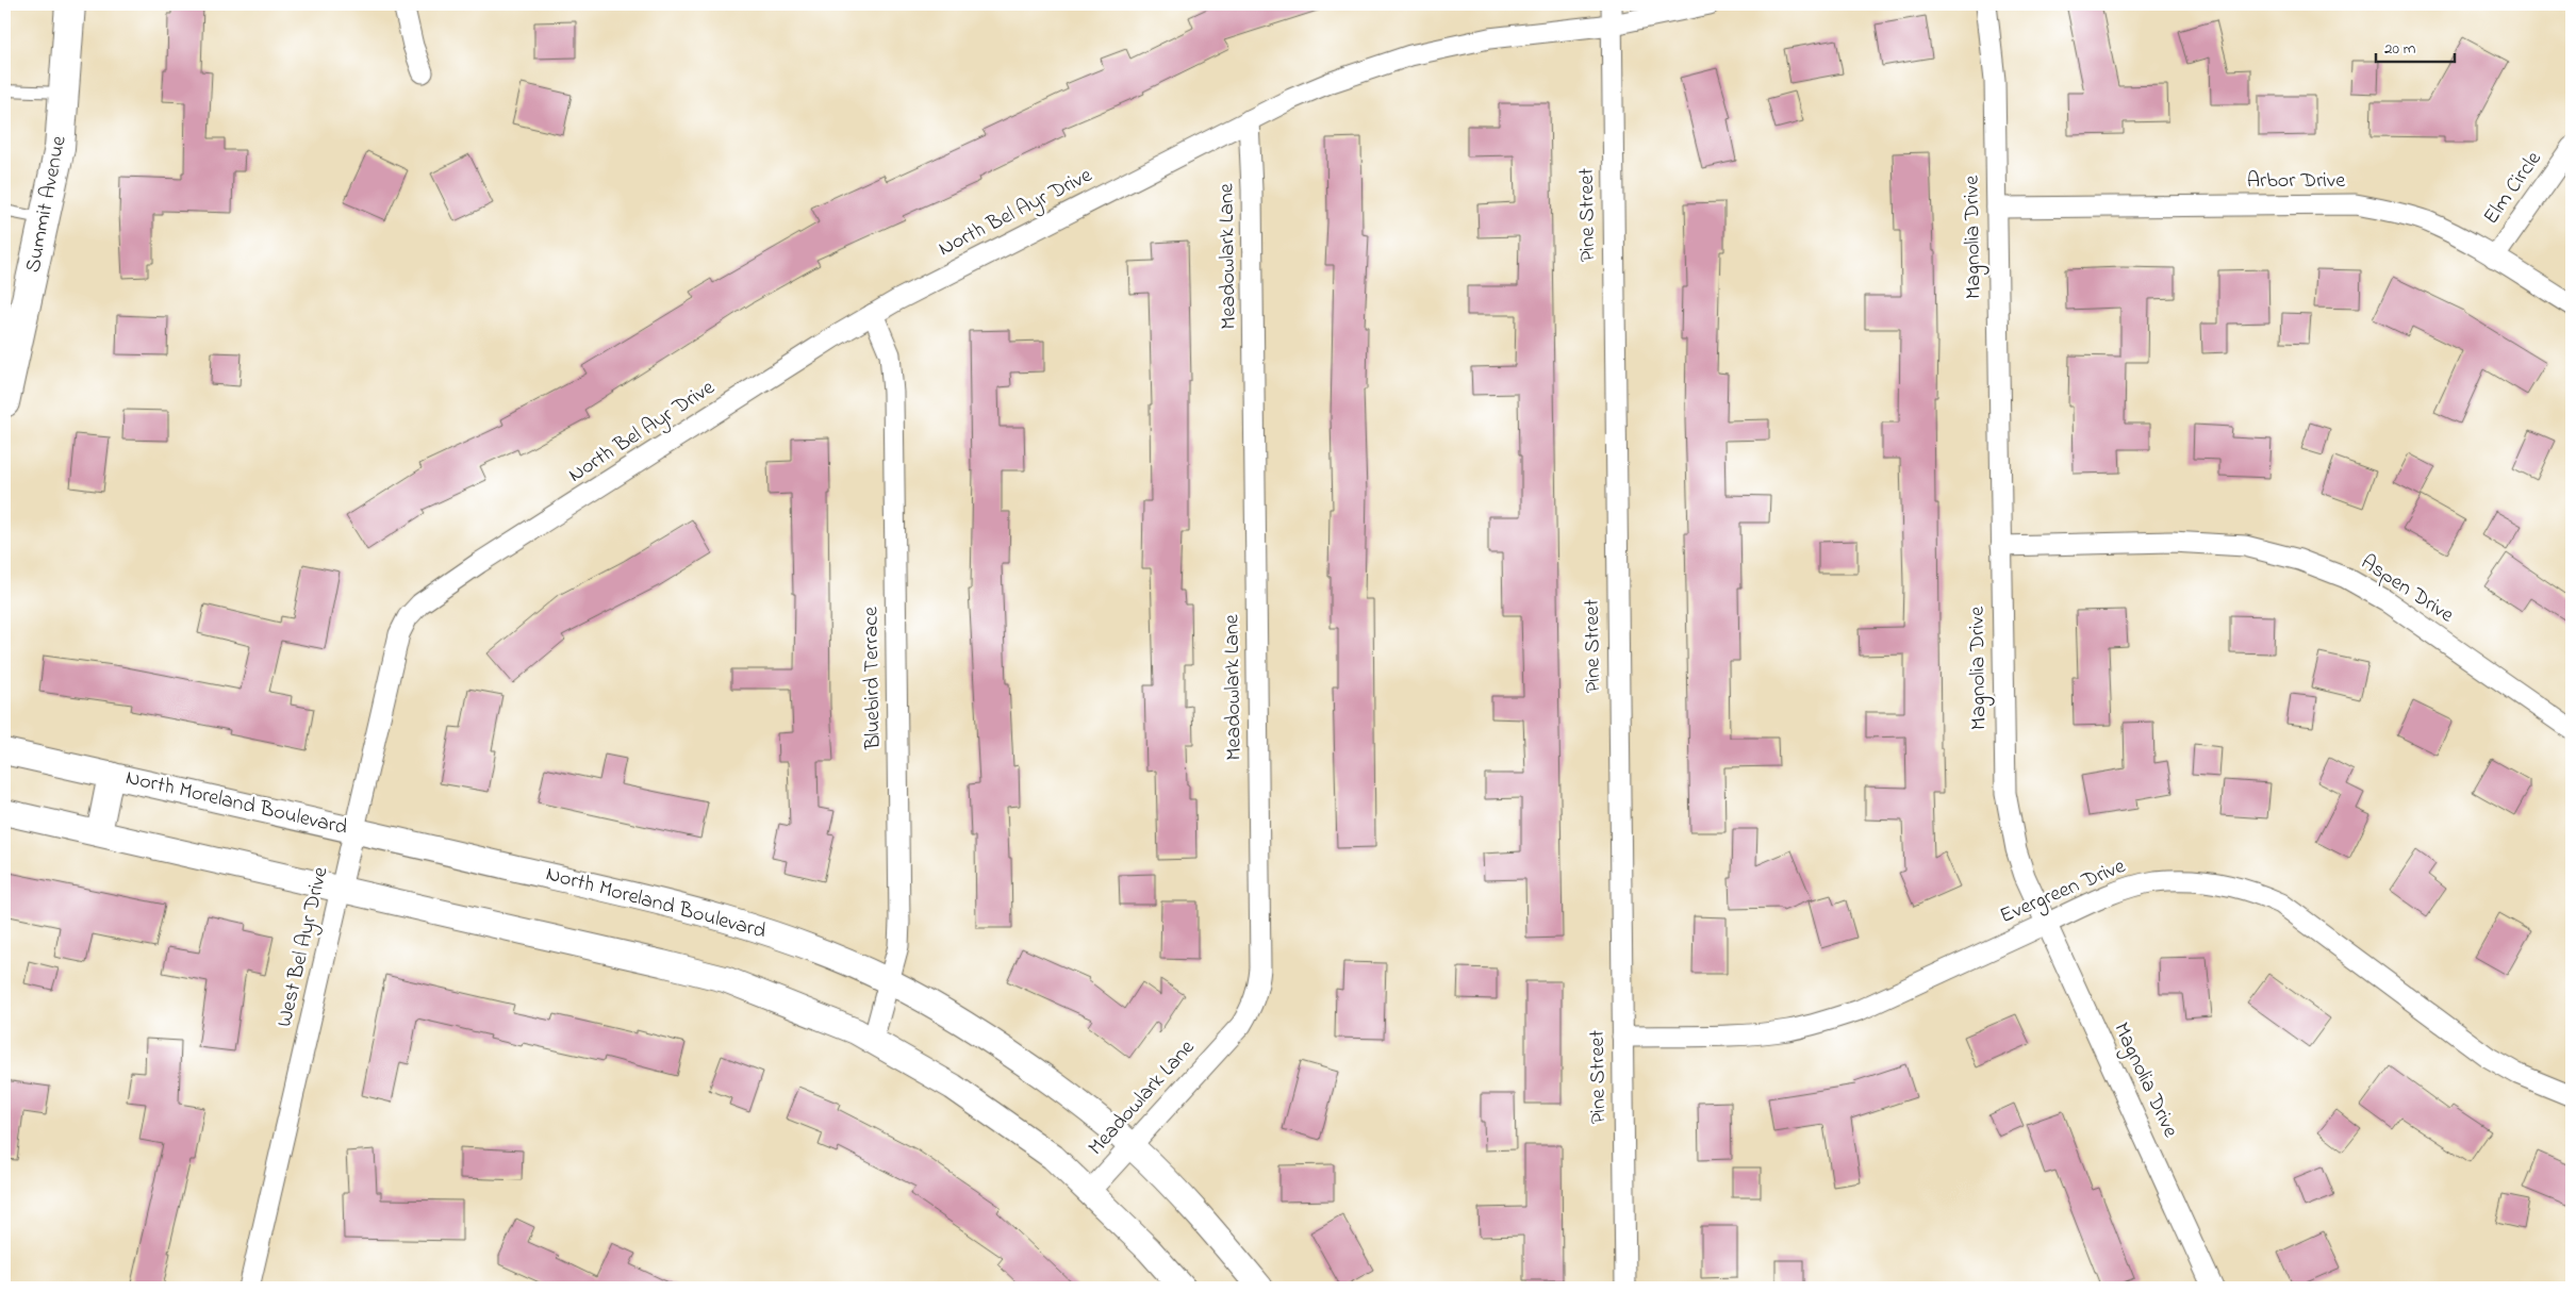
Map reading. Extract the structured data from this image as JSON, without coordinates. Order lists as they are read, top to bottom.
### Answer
{
  "streets": {
    "main road": ["Summit Avenue"],
    "street": [
      "Arbor Drive",
      "Elm Circle",
      "North Bel Ayr Drive",
      "Pine Street",
      "Magnolia Drive",
      "Meadowlark Lane",
      "Aspen Drive",
      "Bluebird Terrace",
      "North Moreland Boulevard",
      "Evergreen Drive",
      "West Bel Ayr Drive"
    ]
  },
  "crossings": [
    ["Arbor Drive", "Elm Circle"],
    ["Arbor Drive", "Magnolia Drive"],
    ["North Bel Ayr Drive", "Pine Street"],
    ["North Bel Ayr Drive", "Meadowlark Lane"],
    ["North Bel Ayr Drive", "Bluebird Terrace"],
    ["North Bel Ayr Drive", "West Bel Ayr Drive"],
    ["Pine Street", "Evergreen Drive"],
    ["Magnolia Drive", "Aspen Drive"],
    ["Magnolia Drive", "Evergreen Drive"],
    ["Meadowlark Lane", "North Moreland Boulevard"],
    ["Bluebird Terrace", "North Moreland Boulevard"],
    ["North Moreland Boulevard", "West Bel Ayr Drive"]
  ],
  "scale_bar": "20 m"
}
